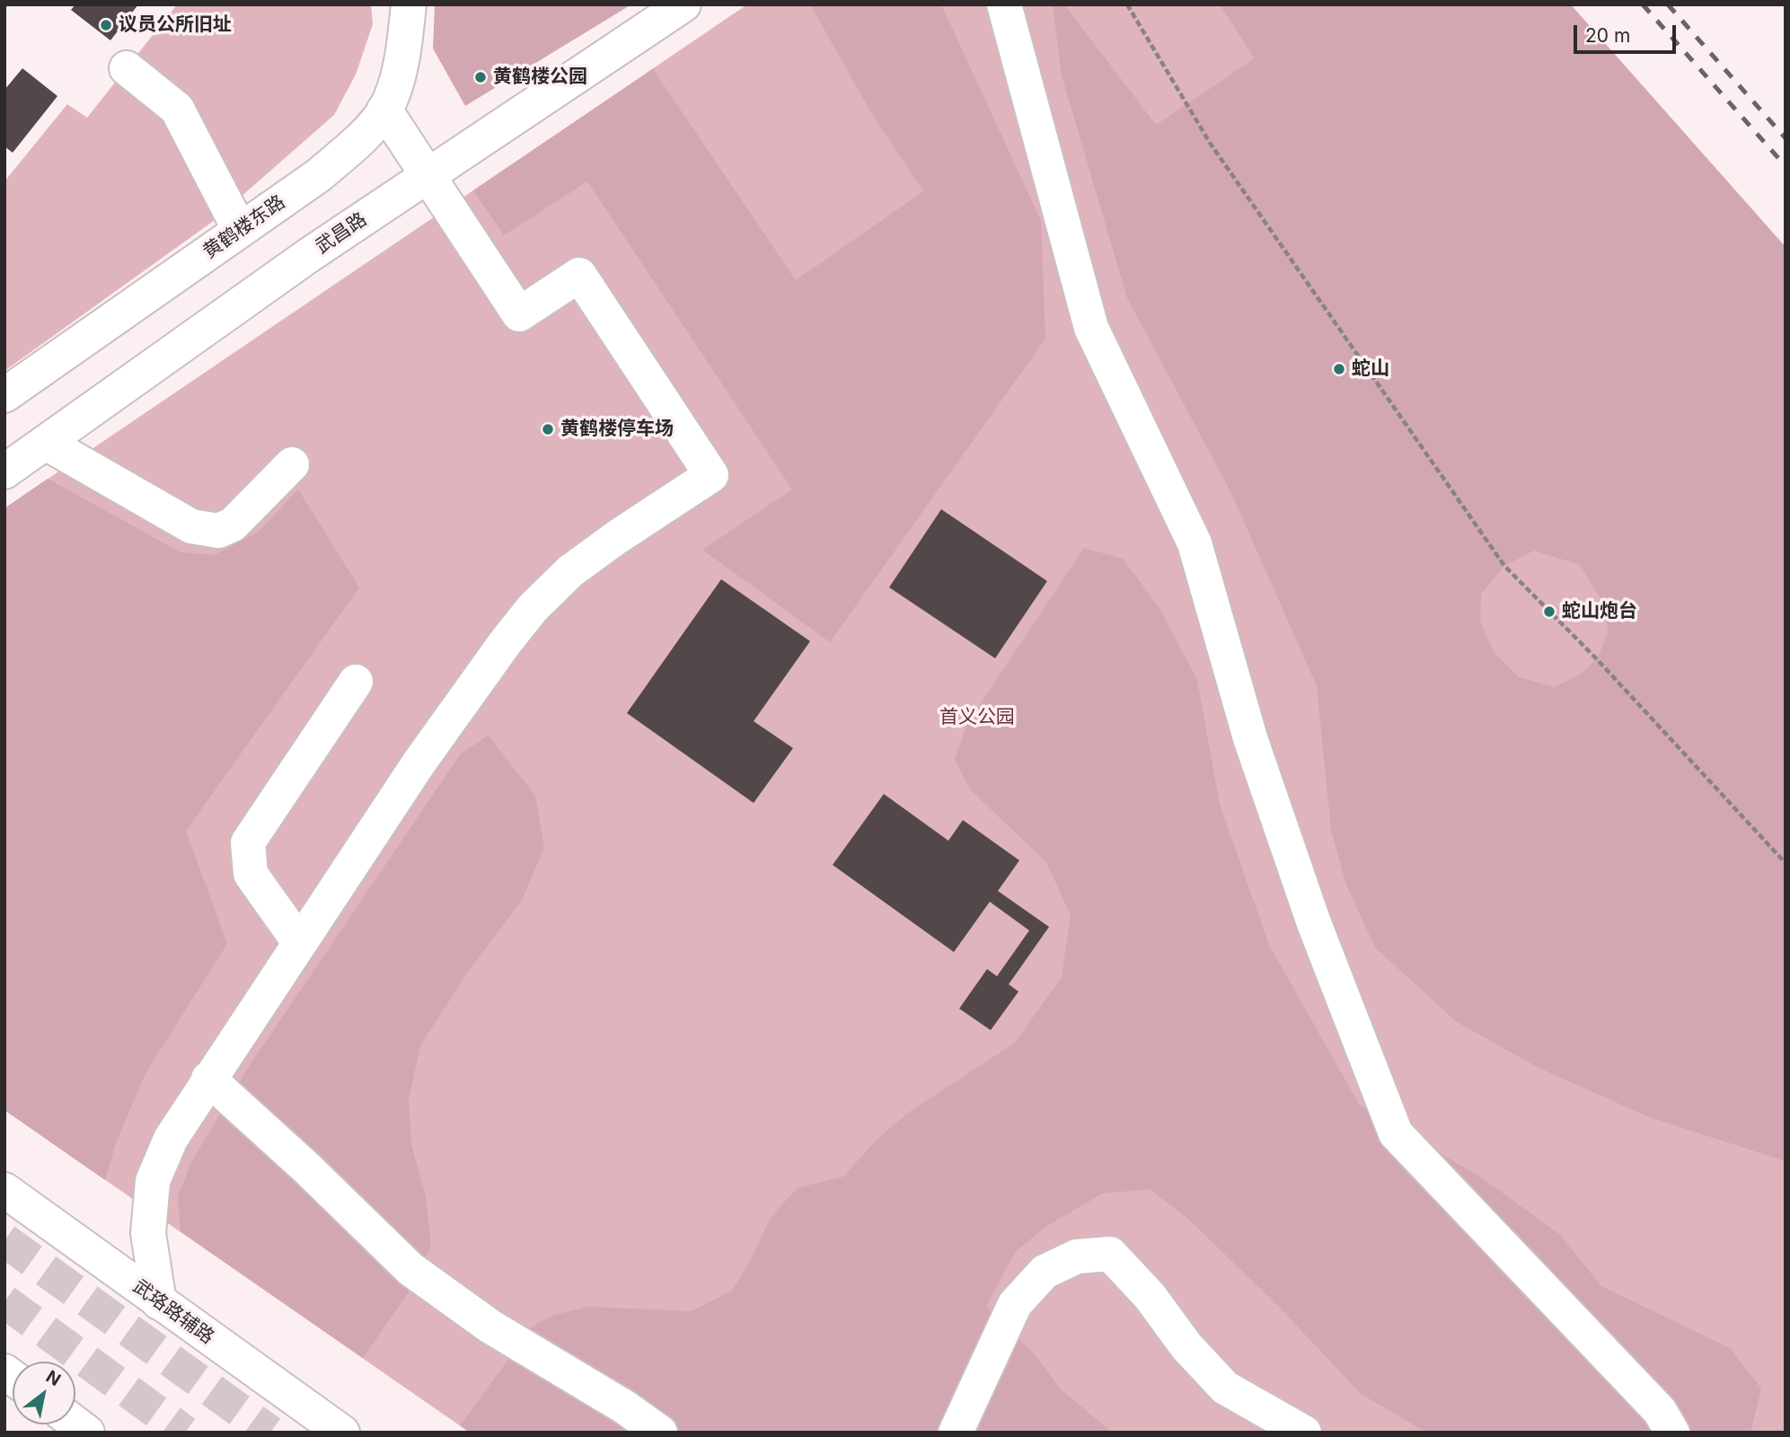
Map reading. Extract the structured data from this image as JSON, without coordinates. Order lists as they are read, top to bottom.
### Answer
{
  "streets": {
    "main road": ["黄鹤楼东路", "武昌路", "武珞路辅路"]
  },
  "parks": ["首义公园"],
  "places": [
    "议员公所旧址",
    "黄鹤楼公园",
    "蛇山",
    "黄鹤楼停车场",
    "蛇山炮台"
  ],
  "scale_bar": "20 m",
  "north": "top right"
}
